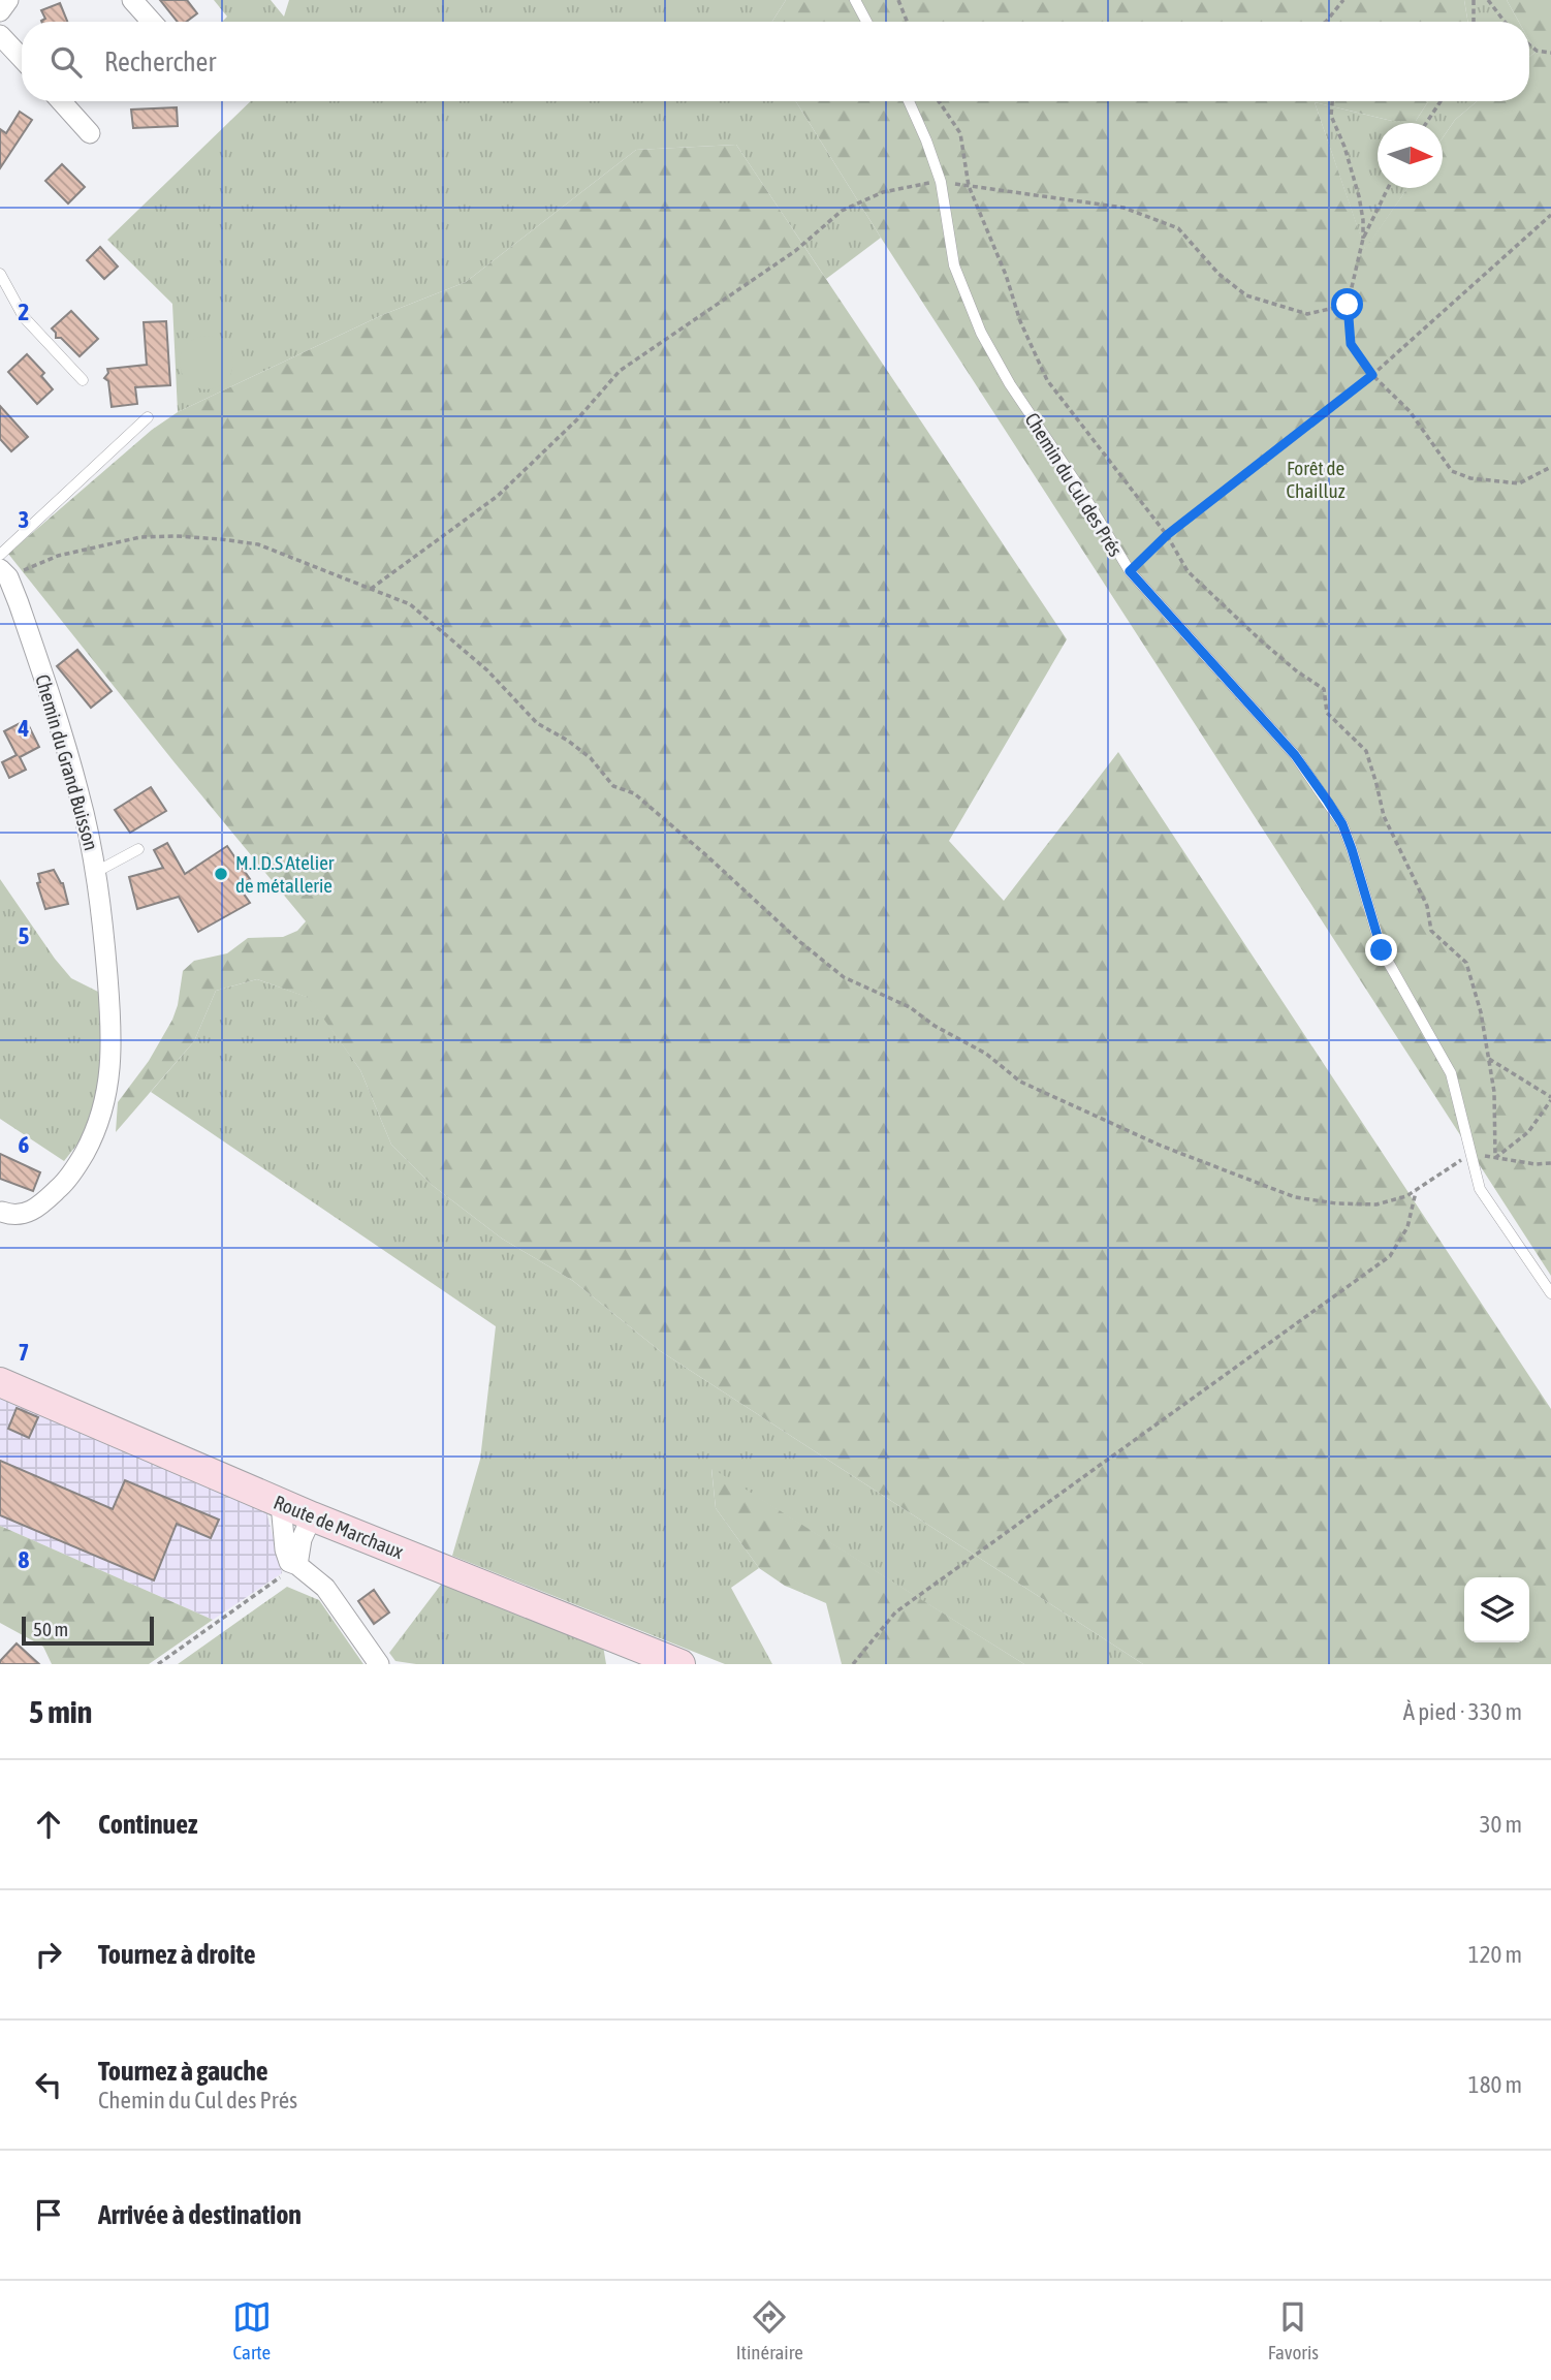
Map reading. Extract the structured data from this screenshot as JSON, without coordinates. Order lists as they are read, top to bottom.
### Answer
{
  "streets": {
    "main road": ["Route de Marchaux"],
    "street": ["Chemin du Grand Buisson"],
    "lane": ["Chemin du Cul des Prés"]
  },
  "parks": ["Forêt de Chailluz"],
  "places": ["M.I.D.S Atelier de métallerie"],
  "scale_bar": "50 m",
  "north": "right",
  "page": {
    "search": "Rechercher",
    "scale": "50 m",
    "heading": ["5 min", "À pied · 330 m"],
    "list": [
      ["Continuez", "30 m"],
      ["Tournez à droite", "120 m"],
      ["Tournez à gauche", "Chemin du Cul des Prés", "180 m"],
      "Arrivée à destination"
    ],
    "nav": ["Carte", "Itinéraire", "Favoris"]
  },
  "grid": {
    "rows": [
      "2",
      "3",
      "4",
      "5",
      "6",
      "7",
      "8"
    ]
  }
}
